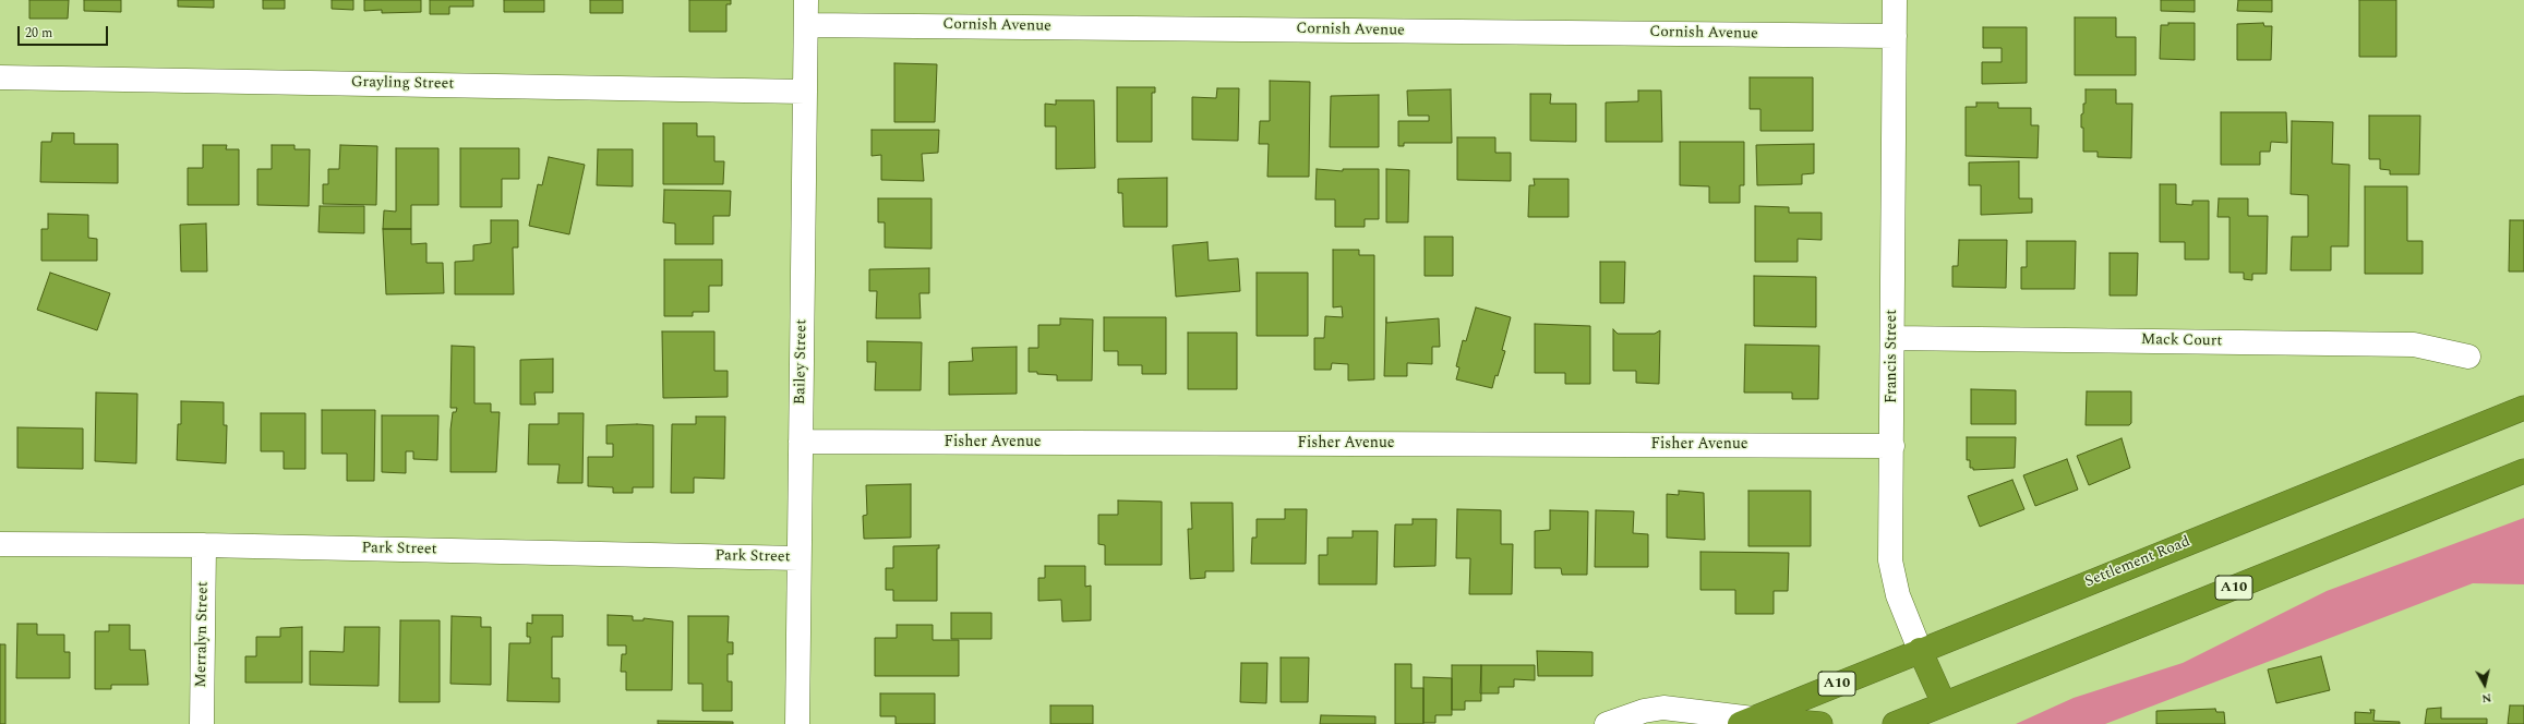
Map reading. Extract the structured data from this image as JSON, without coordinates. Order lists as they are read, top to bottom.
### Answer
{
  "streets": {
    "highway": ["Francis Street", "Settlement Road", "A10"],
    "street": [
      "Cornish Avenue",
      "Grayling Street",
      "Mack Court",
      "Bailey Street",
      "Fisher Avenue",
      "Park Street",
      "Merralyn Street"
    ]
  },
  "crossings": [
    ["Cornish Avenue", "Francis Street"],
    ["Cornish Avenue", "Bailey Street"],
    ["Grayling Street", "Bailey Street"],
    ["Mack Court", "Francis Street"],
    ["Francis Street", "Fisher Avenue"],
    ["Francis Street", "Settlement Road"],
    ["Francis Street", "A10"],
    ["Bailey Street", "Fisher Avenue"],
    ["Bailey Street", "Park Street"],
    ["Park Street", "Merralyn Street"]
  ],
  "scale_bar": "20 m",
  "north": "bottom"
}
